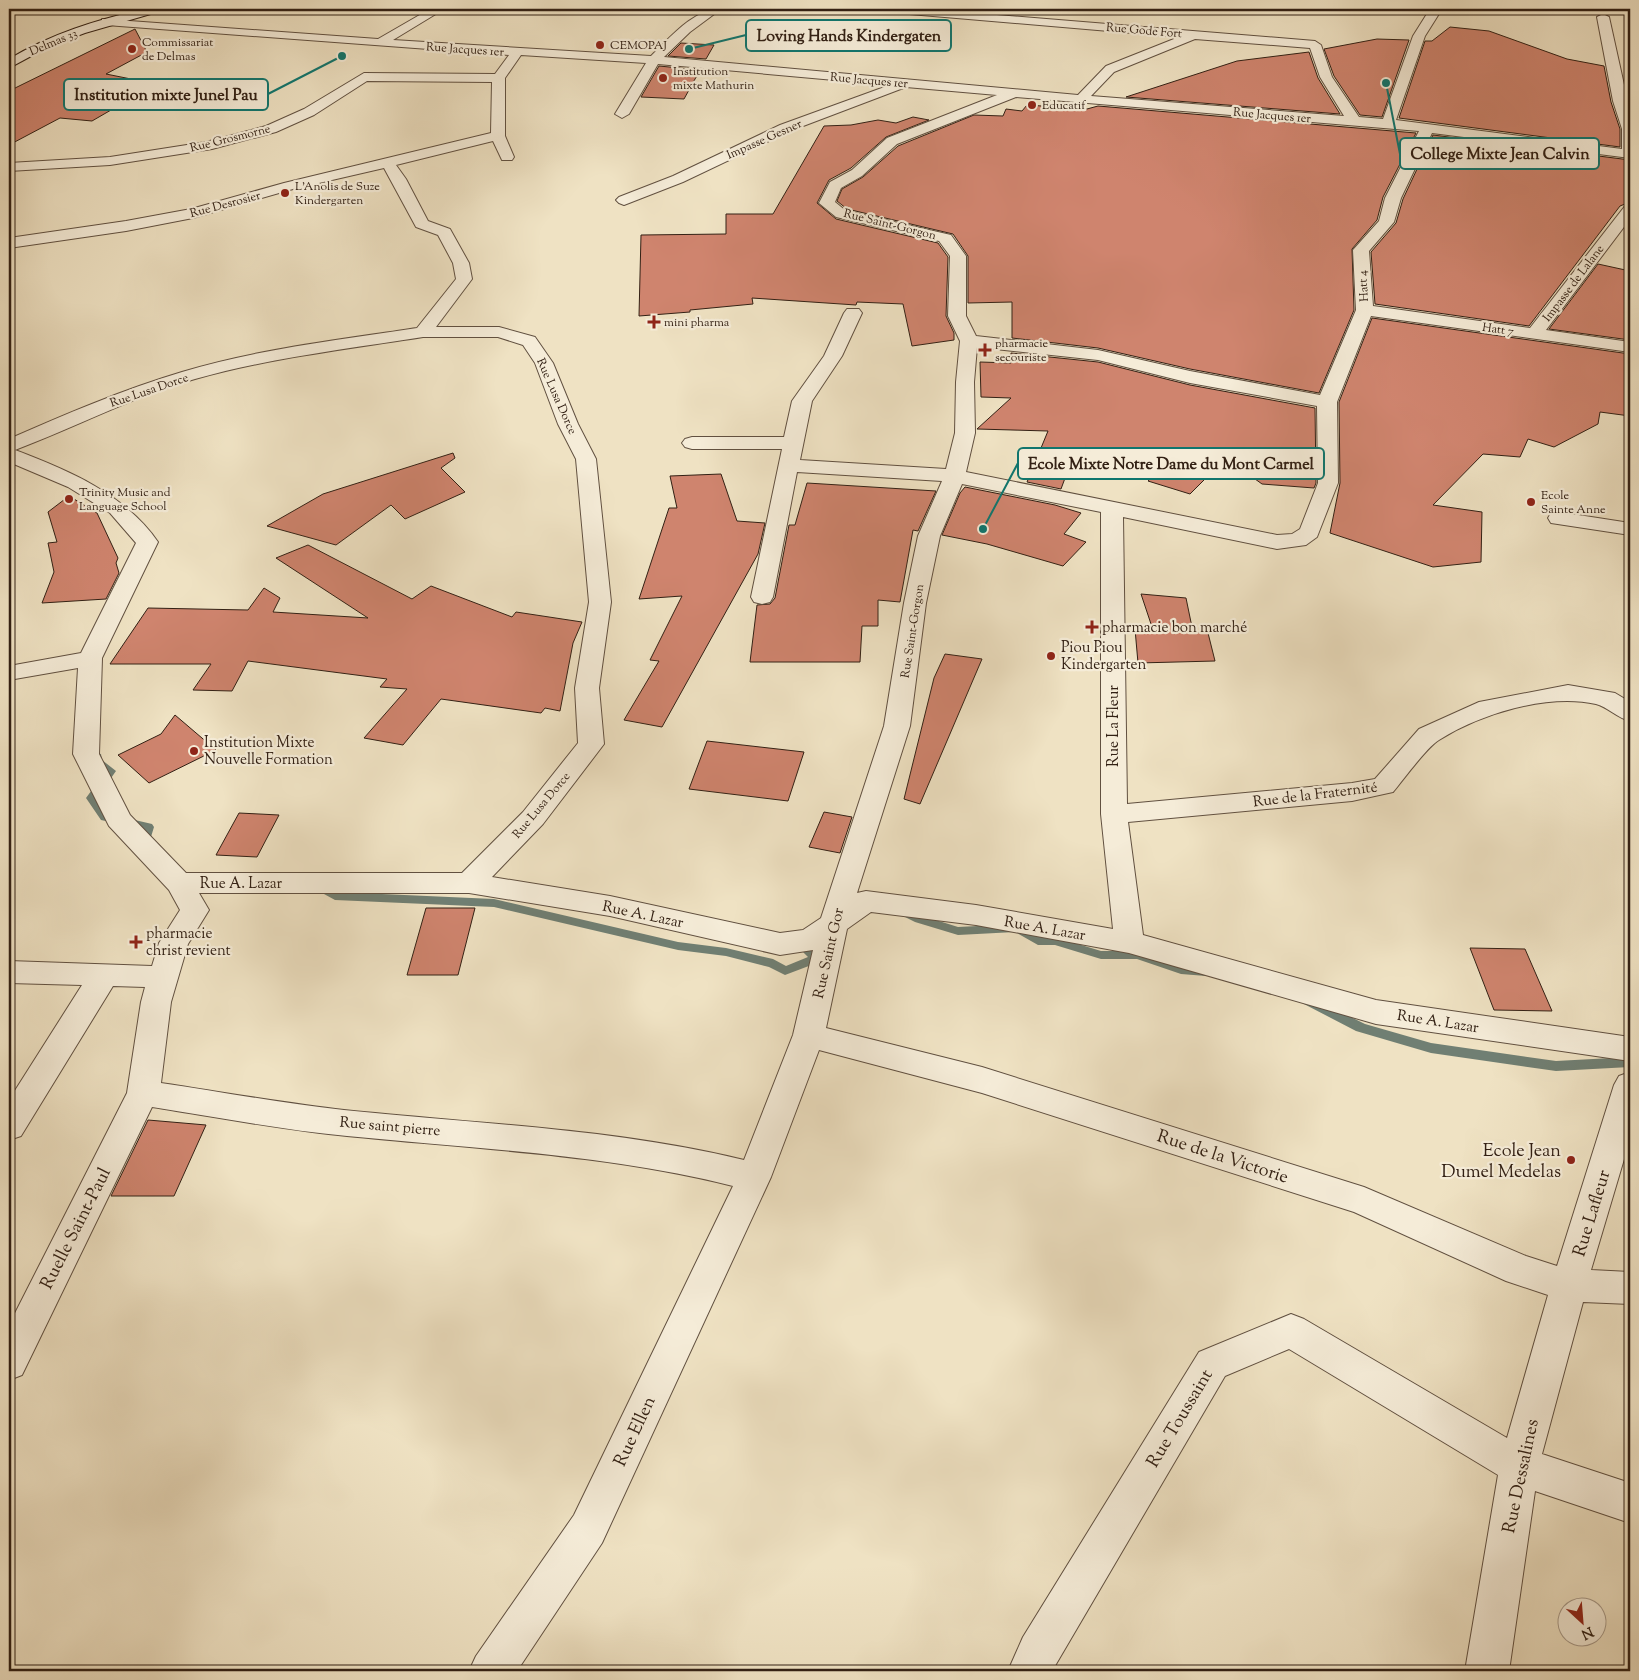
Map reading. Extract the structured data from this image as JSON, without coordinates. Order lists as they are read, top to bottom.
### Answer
{
  "streets": {
    "street": [
      "Rue Gode Fort",
      "Delmas 33",
      "Rue Jacques 1er",
      "Rue Grosmorne",
      "Impasse Gesner",
      "Rue Desrosier",
      "Rue Saint-Gorgon",
      "Impasse de Lalane",
      "Hatt 4",
      "Hatt 7",
      "Rue Lusa Dorce",
      "Rue La Fleur",
      "Rue de la Fraternité",
      "Rue A. Lazar",
      "Rue Saint Gor",
      "Rue saint pierre",
      "Rue de la Victorie",
      "Rue Lafleur",
      "Ruelle Saint-Paul",
      "Rue Toussaint",
      "Rue Ellen",
      "Rue Dessalines"
    ]
  },
  "crossings": [
    ["Rue Gode Fort", "Rue Jacques 1er"],
    ["Delmas 33", "Rue Jacques 1er"],
    ["Rue Jacques 1er", "Impasse Gesner"],
    ["Rue Jacques 1er", "Rue Saint-Gorgon"],
    ["Rue Jacques 1er", "Hatt 4"],
    ["Rue Saint-Gorgon", "Rue Saint Gor"],
    ["Impasse de Lalane", "Hatt 7"],
    ["Hatt 4", "Hatt 7"],
    ["Hatt 4", "Rue La Fleur"],
    ["Rue Lusa Dorce", "Rue A. Lazar"],
    ["Rue La Fleur", "Rue de la Fraternité"],
    ["Rue La Fleur", "Rue A. Lazar"],
    ["Rue A. Lazar", "Rue Saint Gor"],
    ["Rue Saint Gor", "Rue saint pierre"],
    ["Rue Saint Gor", "Rue de la Victorie"],
    ["Rue Saint Gor", "Rue Ellen"],
    ["Rue saint pierre", "Ruelle Saint-Paul"],
    ["Rue saint pierre", "Rue Ellen"],
    ["Rue de la Victorie", "Rue Lafleur"],
    ["Rue de la Victorie", "Rue Dessalines"],
    ["Rue Lafleur", "Rue Dessalines"],
    ["Rue Toussaint", "Rue Dessalines"]
  ],
  "places": {
    "other": [
      "CEMOPAJ",
      "Commissariat de Delmas",
      "Loving Hands Kindergaten",
      "Institution mixte Junel Pau",
      "Institution mixte Mathurin",
      "College Mixte Jean Calvin",
      "Educatif",
      "L'Anolis de Suze Kindergarten",
      "Trinity Music and Language School",
      "Ecole Sainte Anne",
      "Ecole Mixte Notre Dame du Mont Carmel",
      "Piou Piou Kindergarten",
      "Institution Mixte Nouvelle Formation",
      "Ecole Jean Dumel Medelas"
    ],
    "health": [
      "mini pharma",
      "pharmacie secouriste",
      "pharmacie bon marché",
      "pharmacie christ revient"
    ]
  },
  "north": "bottom right"
}
